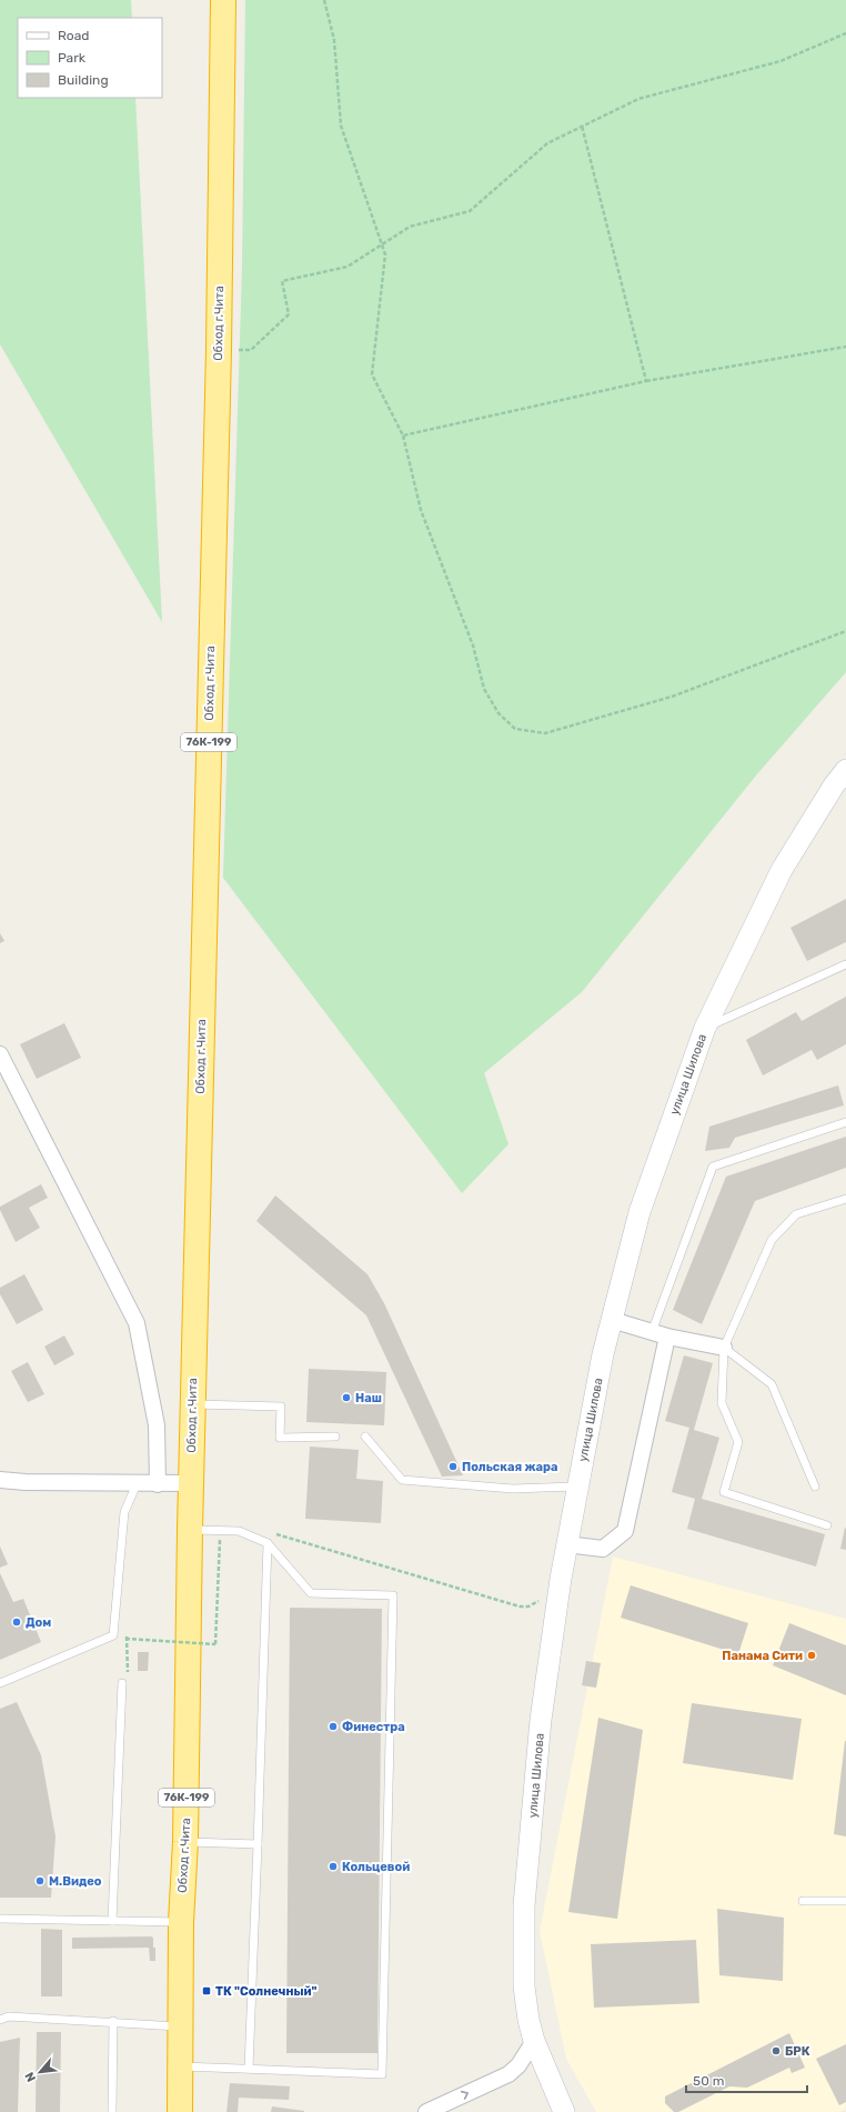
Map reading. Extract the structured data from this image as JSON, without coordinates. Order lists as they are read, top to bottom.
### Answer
{
  "streets": {
    "highway": ["Обход г.Чита", "76К-199"],
    "main road": ["улица Шилова"]
  },
  "places": {
    "other": [
      "Наш",
      "Польская жара",
      "Дом",
      "Панама Сити",
      "Финестра",
      "Кольцевой",
      "М.Видео",
      "БРК"
    ],
    "transit": ["ТК \"Солнечный\""]
  },
  "legend": ["Road", "Park", "Building"],
  "scale_bar": "50 m",
  "north": "bottom left"
}
